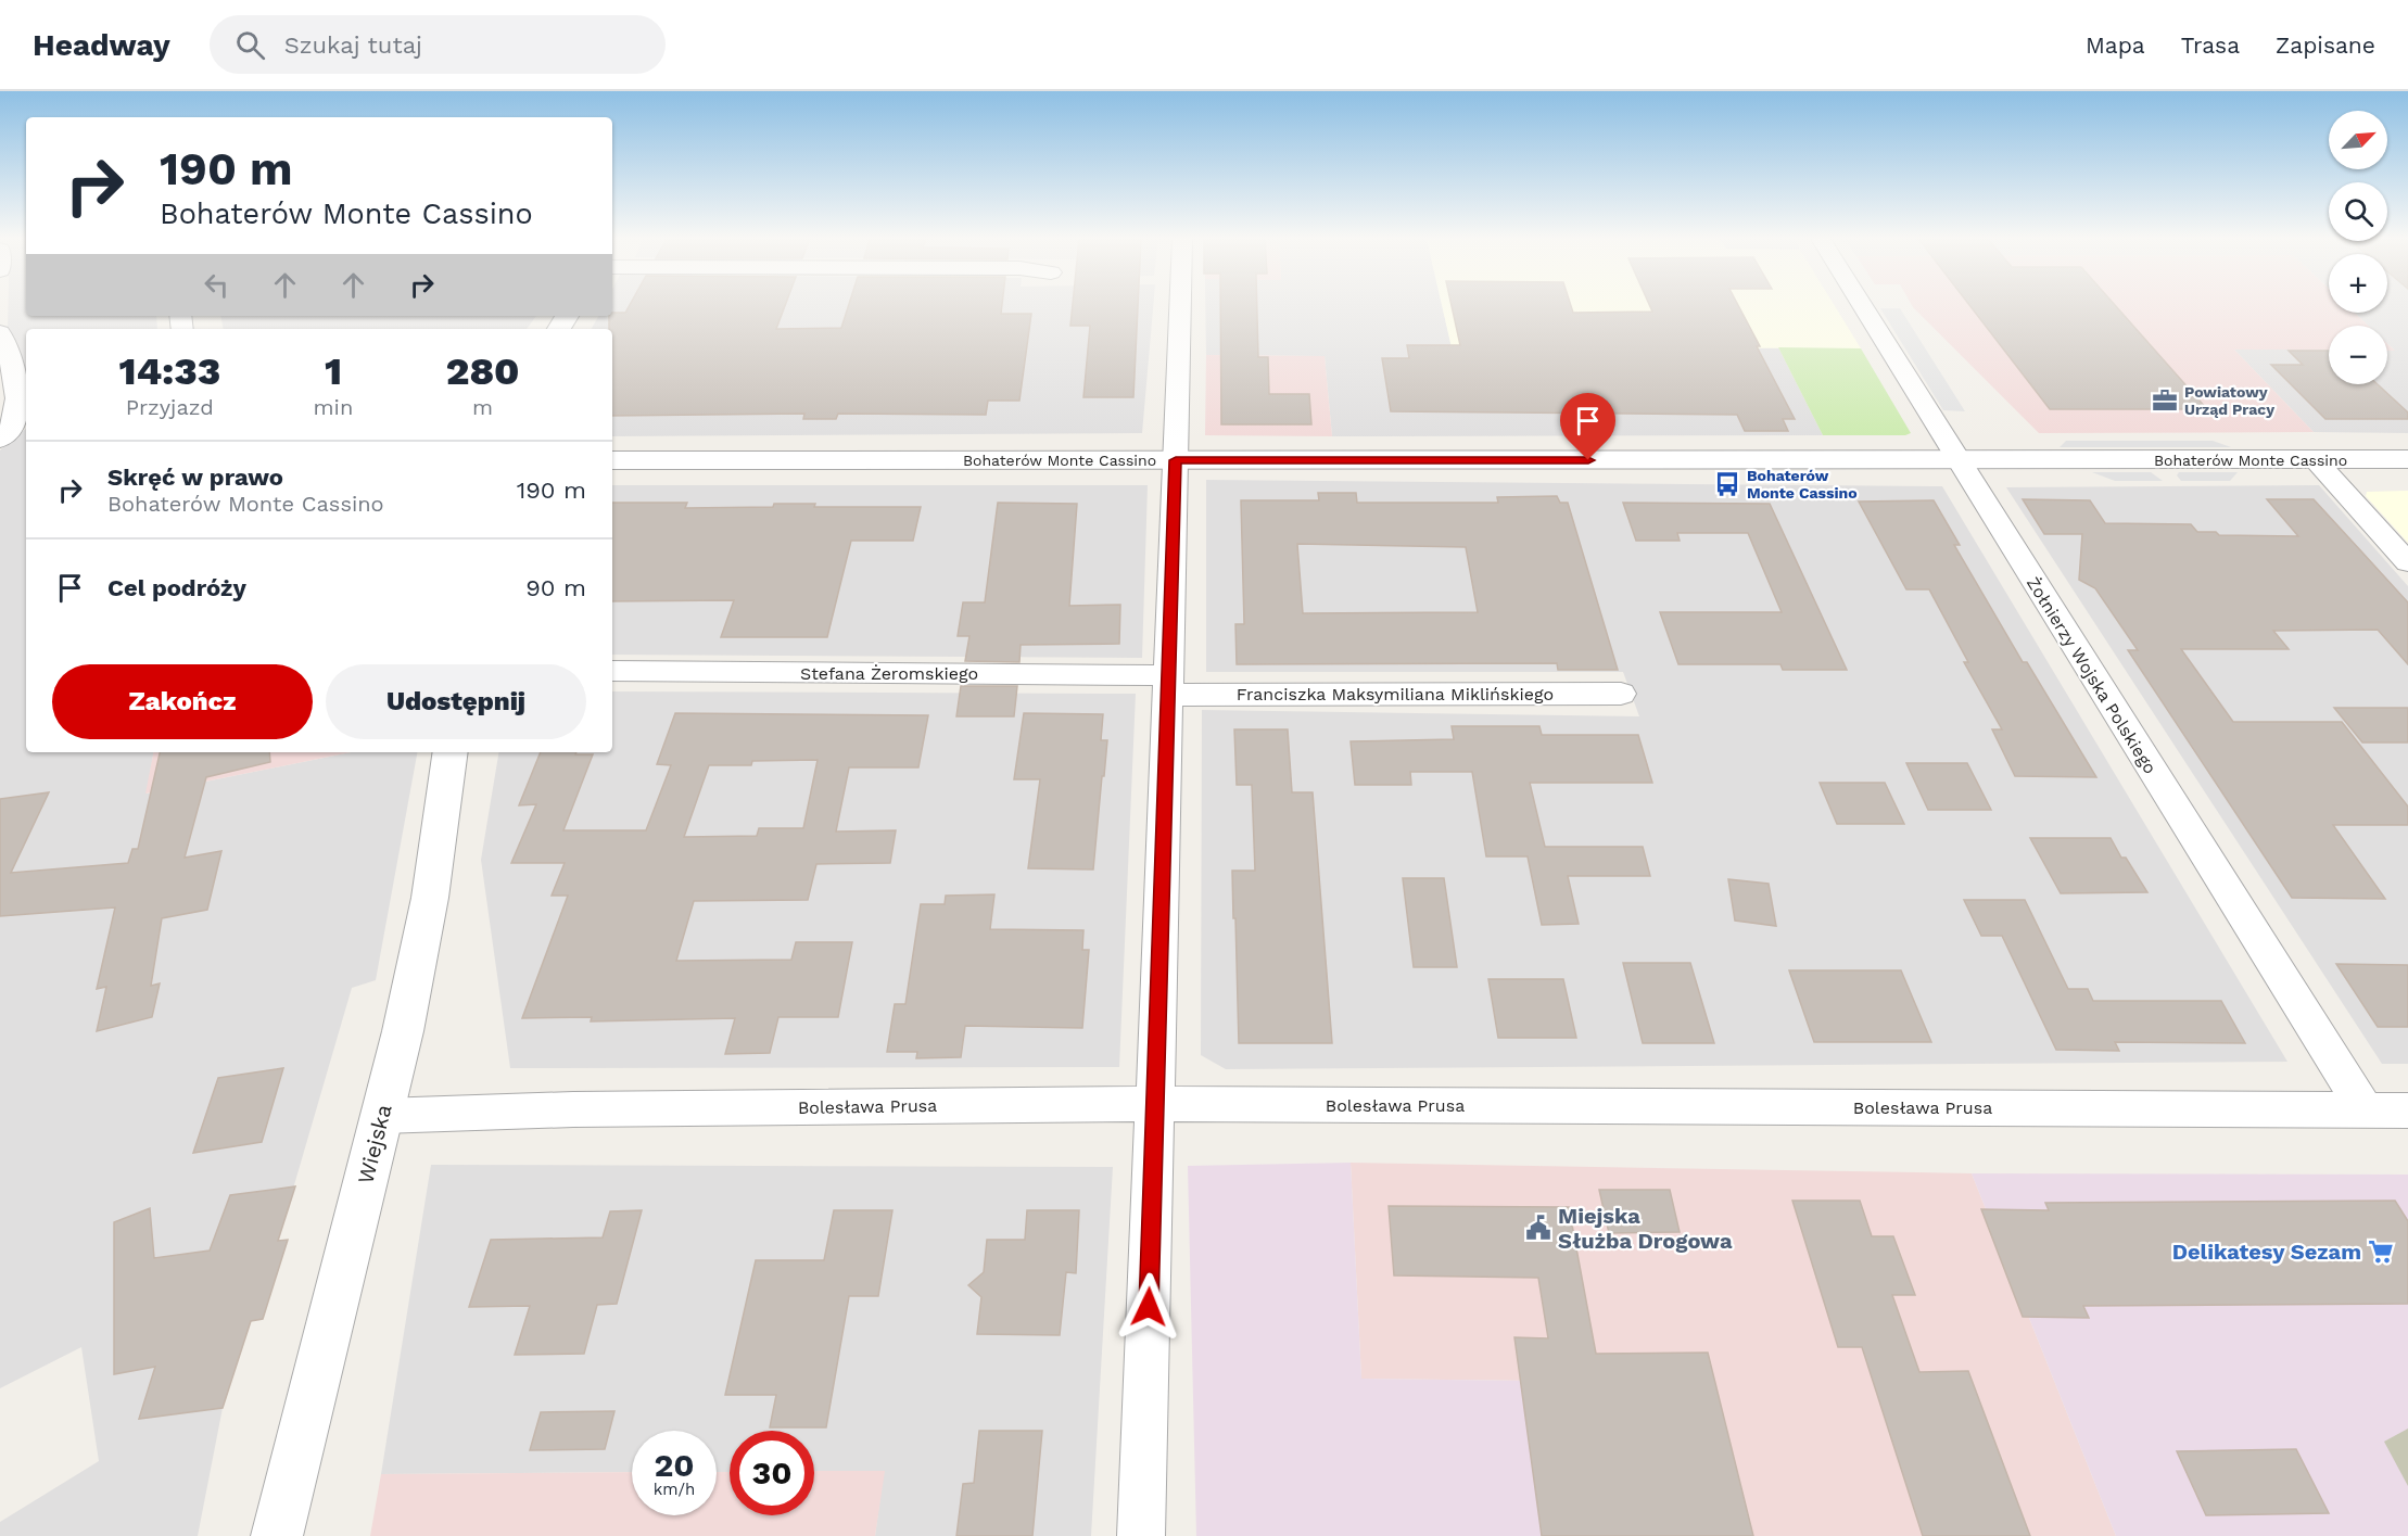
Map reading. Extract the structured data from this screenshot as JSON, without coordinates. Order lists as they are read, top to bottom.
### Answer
{
  "streets": {
    "street": [
      "Bohaterów Monte Cassino",
      "Stefana Żeromskiego",
      "Żołnierzy Wojska Polskiego",
      "Franciszka Maksymiliana Miklińskiego",
      "Bolesława Prusa",
      "Wiejska"
    ]
  },
  "crossings": [
    ["Bohaterów Monte Cassino", "Żołnierzy Wojska Polskiego"],
    ["Stefana Żeromskiego", "Franciszka Maksymiliana Miklińskiego"],
    ["Żołnierzy Wojska Polskiego", "Bolesława Prusa"],
    ["Bolesława Prusa", "Wiejska"]
  ],
  "places": {
    "office": ["Powiatowy Urząd Pracy"],
    "bus stop": ["Bohaterów Monte Cassino"],
    "public building": ["Miejska Służba Drogowa"],
    "supermarket": ["Delikatesy Sezam"]
  },
  "north": "top right",
  "page": {
    "header": "Headway",
    "search": "Szukaj tutaj",
    "nav": ["Mapa", "Trasa", "Zapisane"],
    "map_buttons": ["+", "−"],
    "turn": ["190 m", "Bohaterów Monte Cassino"],
    "eta": [
      "14:33",
      "Przyjazd",
      "1",
      "min",
      "280",
      "m"
    ],
    "list": [
      {
        "name": "Skręć w prawo",
        "note": "Bohaterów Monte Cassino",
        "value": "190 m"
      },
      {
        "name": "Cel podróży",
        "value": "90 m"
      }
    ],
    "buttons": ["Zakończ", "Udostępnij"],
    "speed": "20 km/h",
    "limit": "30"
  }
}
